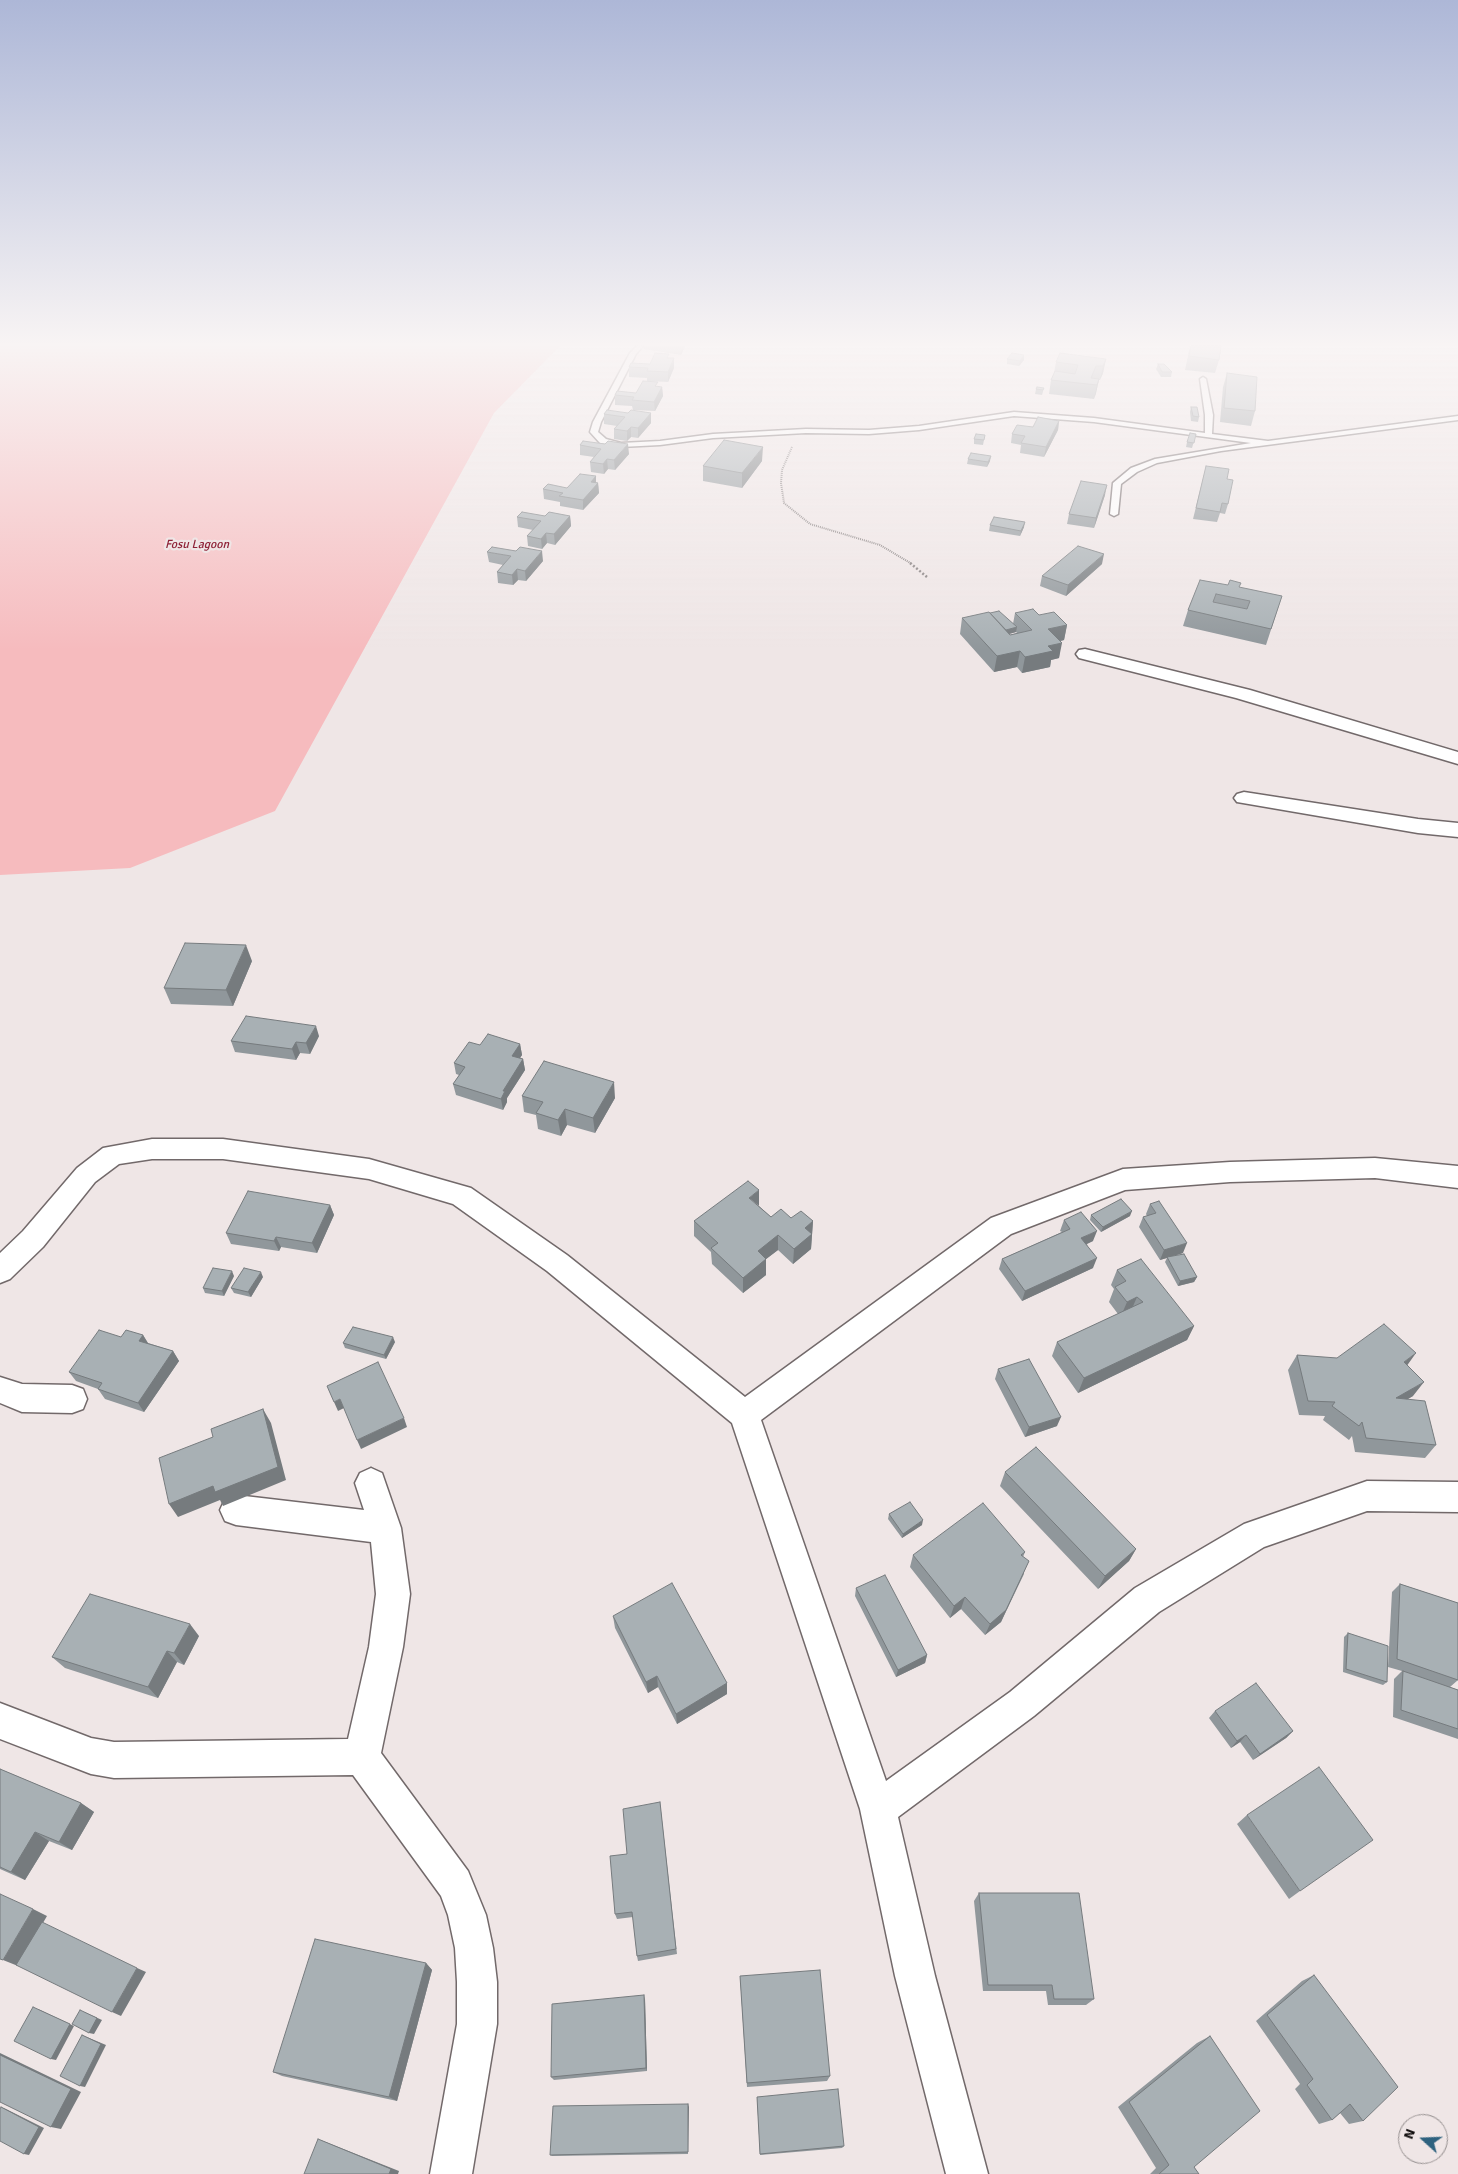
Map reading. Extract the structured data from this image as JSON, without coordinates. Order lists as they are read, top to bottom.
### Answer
{
  "water": ["Fosu Lagoon"],
  "north": "left"
}
